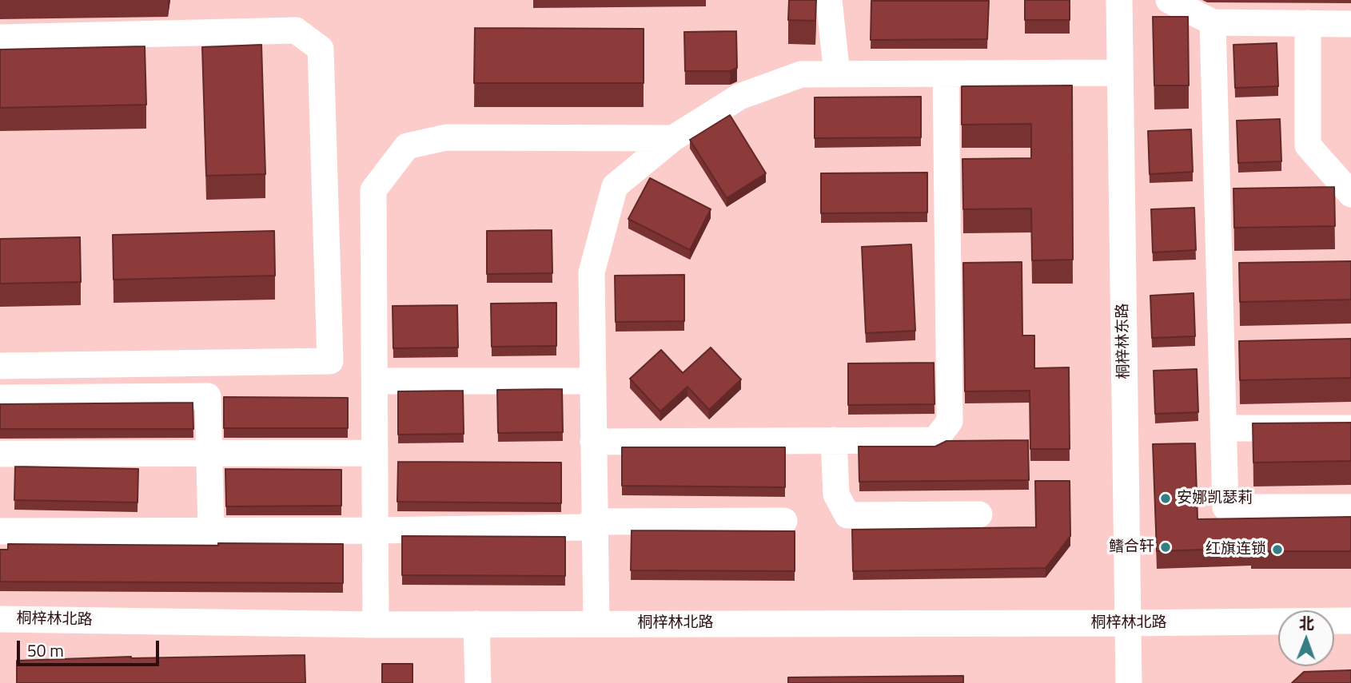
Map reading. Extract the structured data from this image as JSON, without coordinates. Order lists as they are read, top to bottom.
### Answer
{
  "streets": {
    "street": ["桐梓林东路", "桐梓林北路"]
  },
  "crossings": [
    ["桐梓林东路", "桐梓林北路"]
  ],
  "places": ["安娜凯瑟莉", "鳍合轩", "红旗连锁"],
  "scale_bar": "50 m",
  "north": "top"
}
